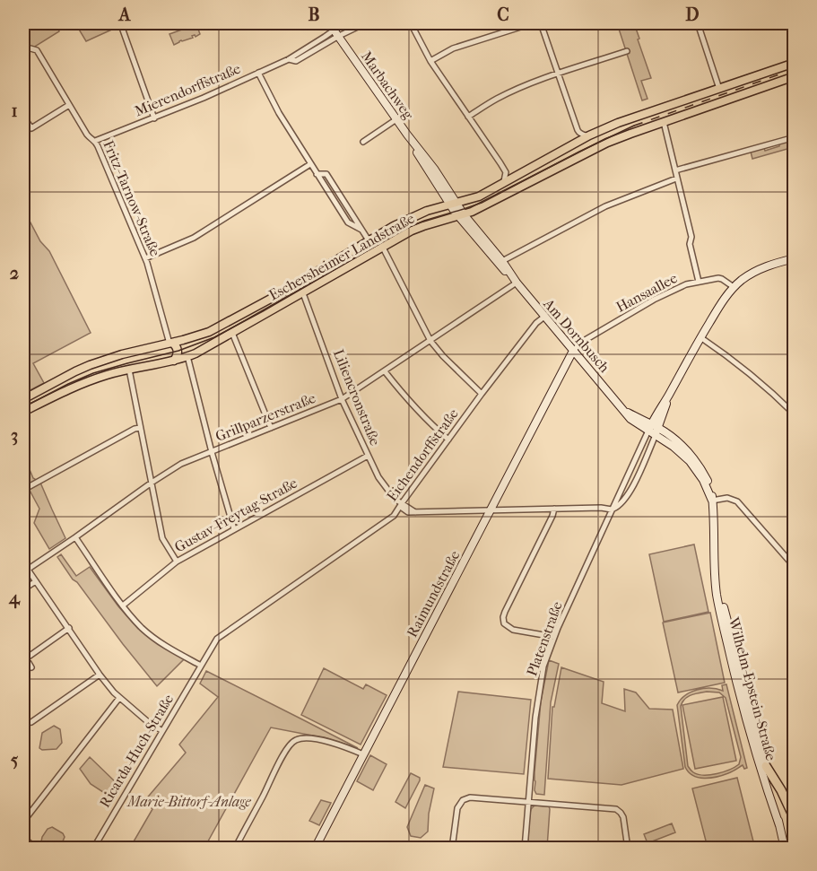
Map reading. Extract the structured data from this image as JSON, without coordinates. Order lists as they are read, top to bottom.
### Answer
{
  "streets": {
    "main road": [
      "Marbachweg",
      "Eschersheimer Landstraße",
      "Am Dornbusch",
      "Raimundstraße",
      "Platenstraße",
      "Wilhelm-Epstein-Straße"
    ],
    "street": [
      "Mierendorffstraße",
      "Fritz-Tarnow-Straße",
      "Hansaallee",
      "Liliencronstraße",
      "Grillparzerstraße",
      "Eichendorffstraße",
      "Gustav-Freytag-Straße",
      "Ricarda-Huch-Straße"
    ]
  },
  "crossings": [
    ["Marbachweg", "Mierendorffstraße"],
    ["Marbachweg", "Eschersheimer Landstraße"],
    ["Marbachweg", "Am Dornbusch"],
    ["Mierendorffstraße", "Fritz-Tarnow-Straße"],
    ["Mierendorffstraße", "Eschersheimer Landstraße"],
    ["Fritz-Tarnow-Straße", "Eschersheimer Landstraße"],
    ["Eschersheimer Landstraße", "Am Dornbusch"],
    ["Eschersheimer Landstraße", "Liliencronstraße"],
    ["Hansaallee", "Am Dornbusch"],
    ["Hansaallee", "Raimundstraße"],
    ["Hansaallee", "Platenstraße"],
    ["Am Dornbusch", "Grillparzerstraße"],
    ["Am Dornbusch", "Eichendorffstraße"],
    ["Am Dornbusch", "Raimundstraße"],
    ["Am Dornbusch", "Platenstraße"],
    ["Am Dornbusch", "Wilhelm-Epstein-Straße"],
    ["Liliencronstraße", "Grillparzerstraße"],
    ["Liliencronstraße", "Eichendorffstraße"],
    ["Liliencronstraße", "Gustav-Freytag-Straße"],
    ["Eichendorffstraße", "Ricarda-Huch-Straße"]
  ],
  "parks": ["Marie-Bittorf-Anlage"],
  "grid": {
    "columns": [
      "A",
      "B",
      "C",
      "D"
    ],
    "rows": [
      "1",
      "2",
      "3",
      "4",
      "5"
    ]
  }
}
